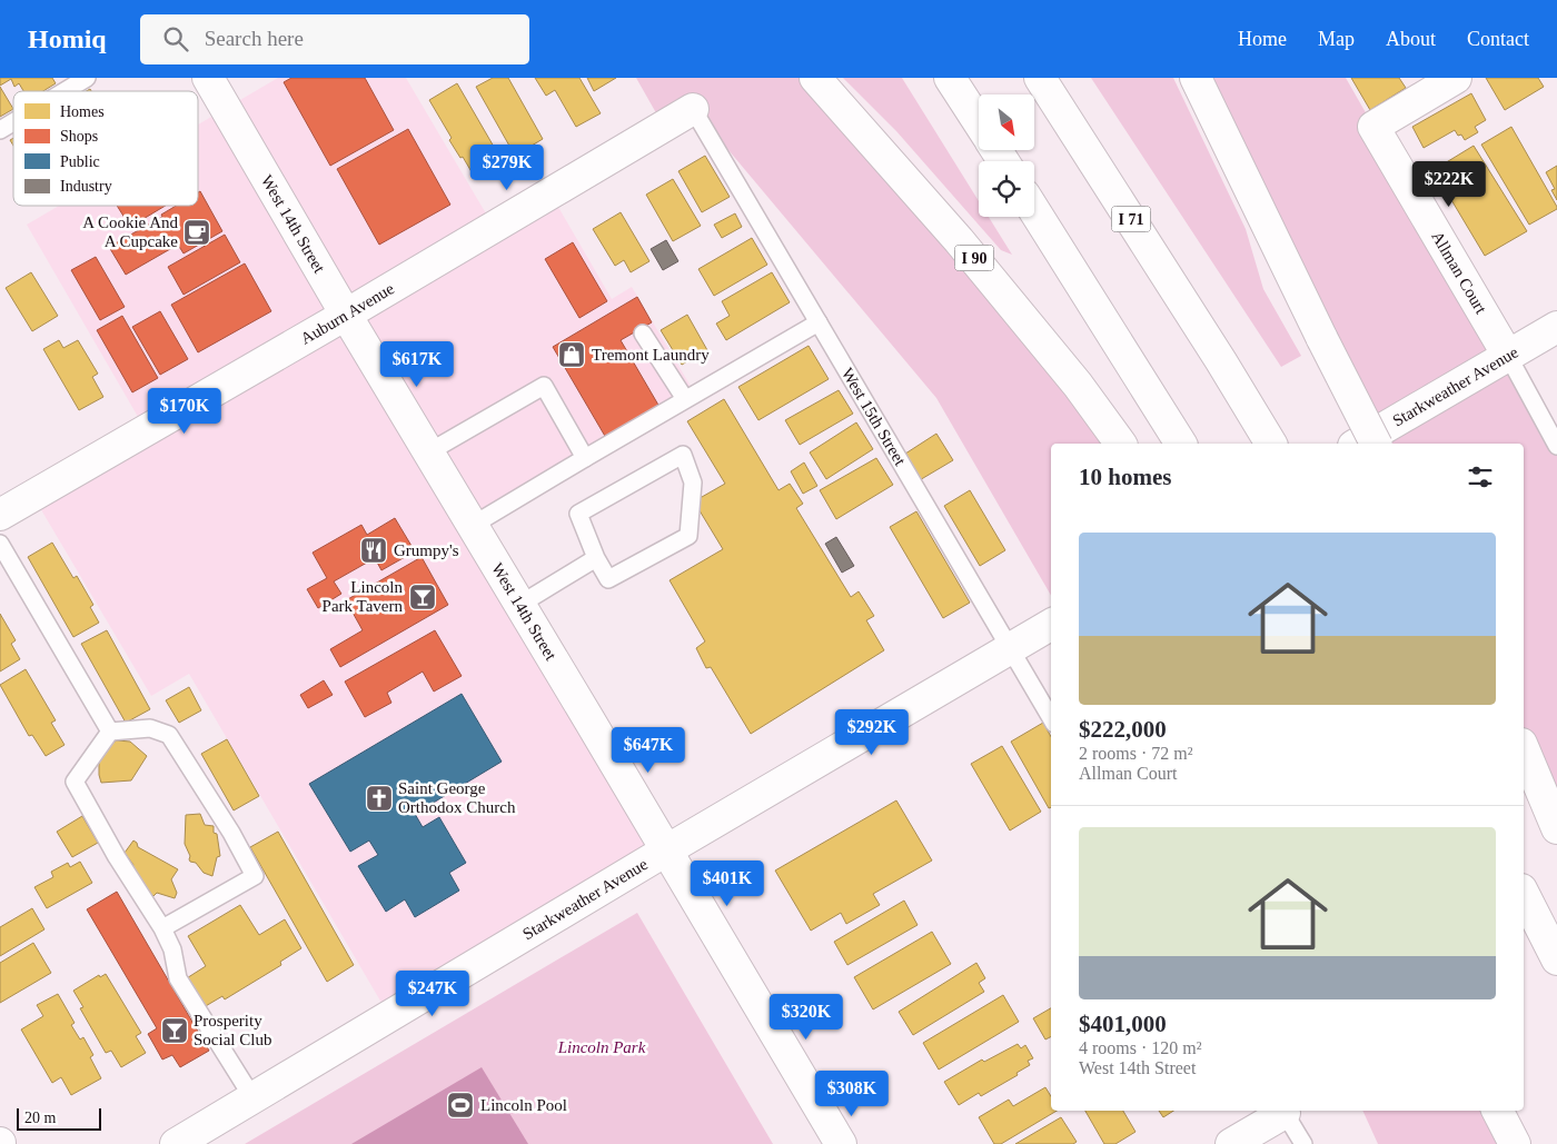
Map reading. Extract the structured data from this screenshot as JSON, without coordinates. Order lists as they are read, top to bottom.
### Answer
{
  "streets": {
    "main road": [
      "I 71",
      "West 14th Street",
      "I 90",
      "Allman Court",
      "Auburn Avenue",
      "Starkweather Avenue"
    ],
    "lane": ["West 15th Street"]
  },
  "crossings": [
    ["West 14th Street", "Auburn Avenue"],
    ["West 14th Street", "Starkweather Avenue"],
    ["Allman Court", "Starkweather Avenue"],
    ["Auburn Avenue", "West 15th Street"],
    ["Starkweather Avenue", "West 15th Street"]
  ],
  "parks": ["Lincoln Park"],
  "places": {
    "cafe": ["A Cookie And A Cupcake"],
    "shop": ["Tremont Laundry"],
    "restaurant": ["Grumpy's"],
    "bar": ["Lincoln Park Tavern", "Prosperity Social Club"],
    "church": ["Saint George Orthodox Church"],
    "sports": ["Lincoln Pool"]
  },
  "legend": [
    "Homes",
    "Shops",
    "Public",
    "Industry"
  ],
  "scale_bar": "20 m",
  "north": "bottom right",
  "page": {
    "header": "Homiq",
    "search": "Search here",
    "nav": [
      "Home",
      "Map",
      "About",
      "Contact"
    ],
    "price": [
      "$279K",
      "$222K",
      "$617K",
      "$170K",
      "$292K",
      "$647K",
      "$401K",
      "$247K",
      "$320K",
      "$308K"
    ],
    "heading": "10 homes",
    "list": [
      {
        "name": "$222,000",
        "note": "2 rooms · 72 m² · Allman Court"
      },
      {
        "name": "$401,000",
        "note": "4 rooms · 120 m² · West 14th Street"
      }
    ],
    "scale": "20 m"
  }
}
